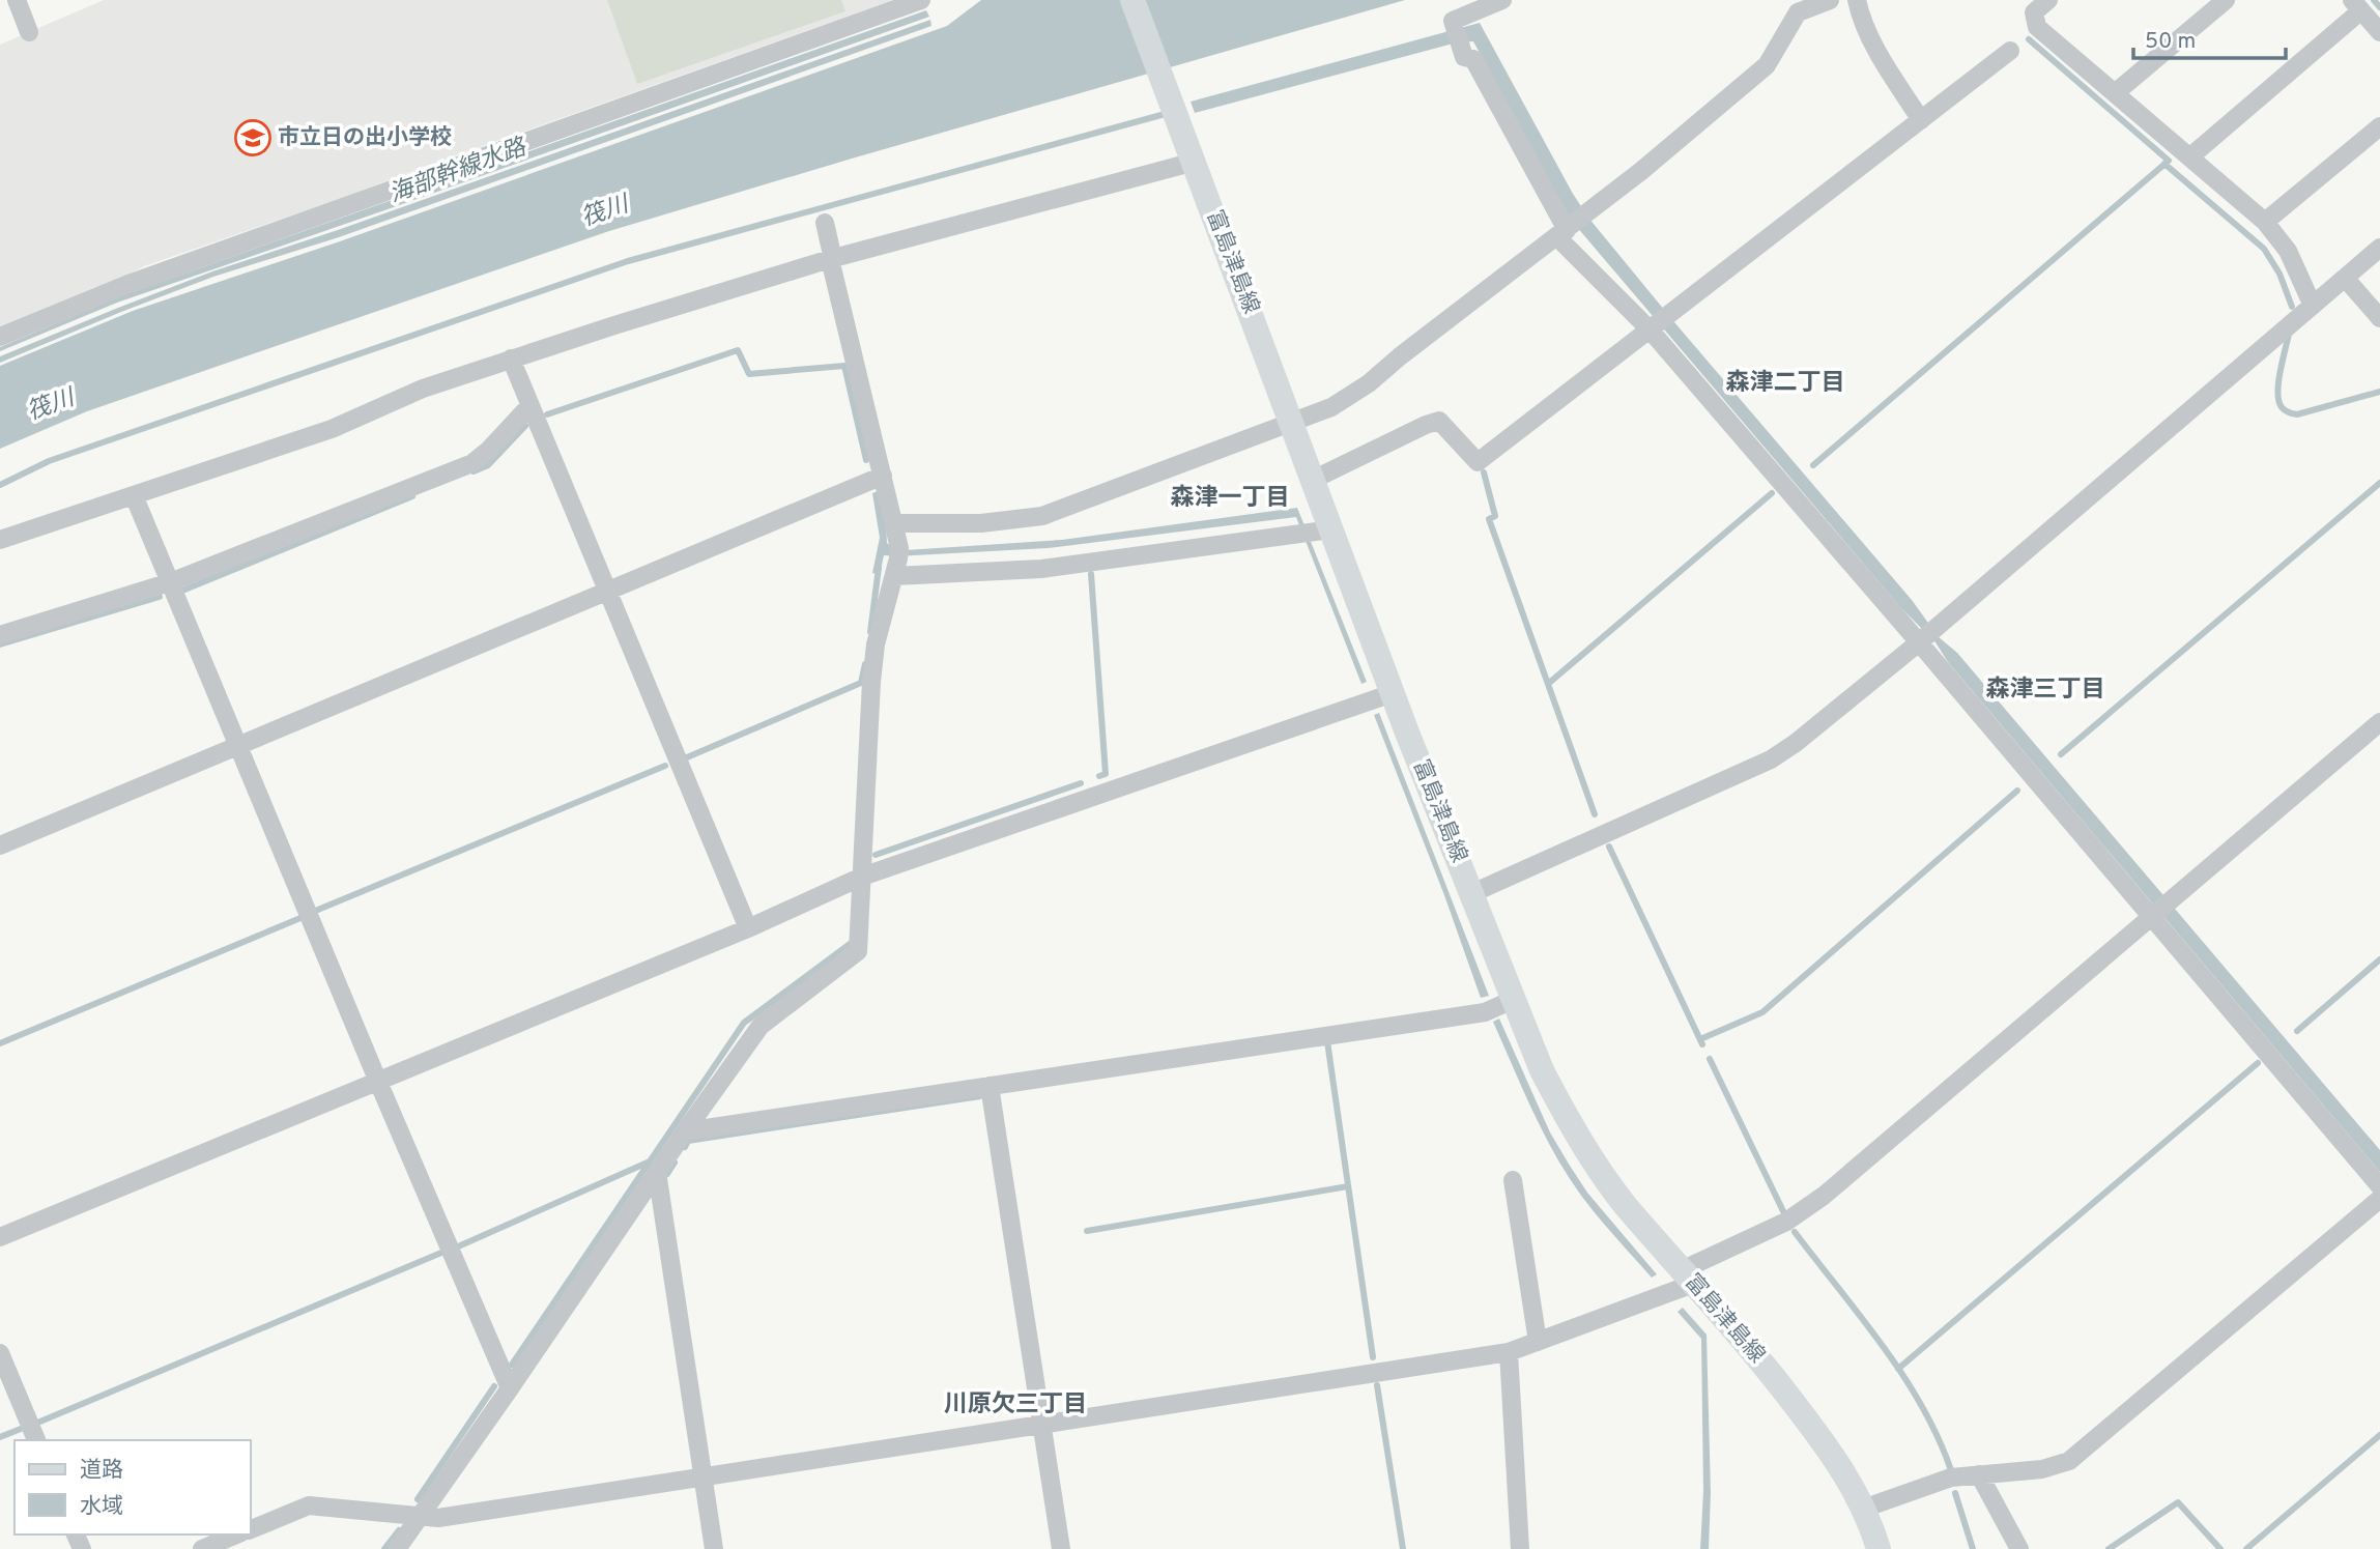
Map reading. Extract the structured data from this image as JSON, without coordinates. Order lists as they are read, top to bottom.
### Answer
{
  "streets": {
    "main road": ["富島津島線"]
  },
  "districts": [
    "森津二丁目",
    "森津一丁目",
    "森津三丁目",
    "川原欠三丁目"
  ],
  "water": ["海部幹線水路", "筏川"],
  "places": {
    "school or university": ["市立日の出小学校"]
  },
  "legend": ["道路", "水域"],
  "scale_bar": "50 m"
}
